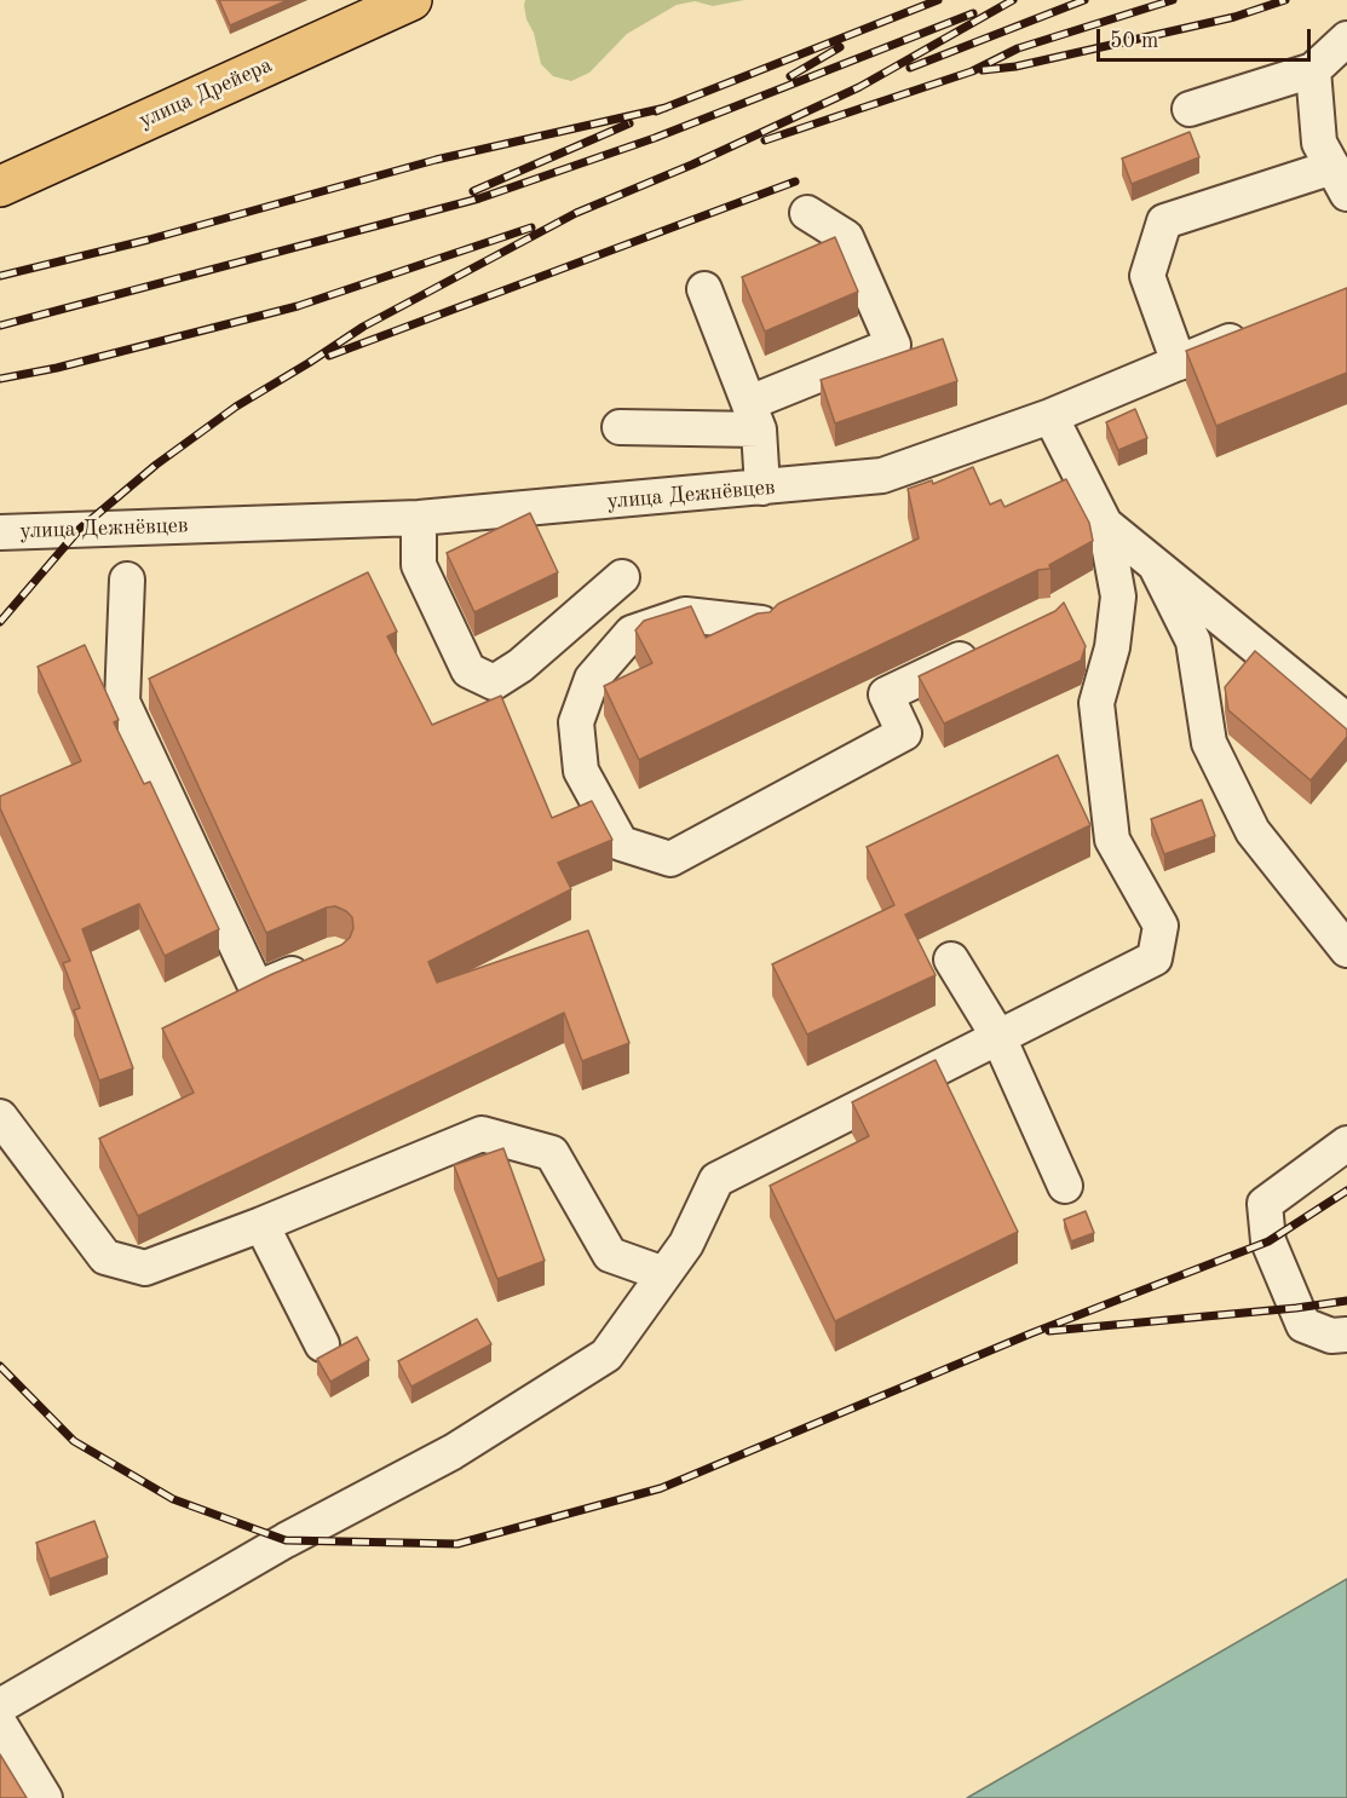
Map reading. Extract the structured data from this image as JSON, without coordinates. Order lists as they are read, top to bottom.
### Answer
{
  "streets": {
    "main road": ["улица Дрейера"],
    "street": ["улица Дежнёвцев"]
  },
  "scale_bar": "50 m"
}
